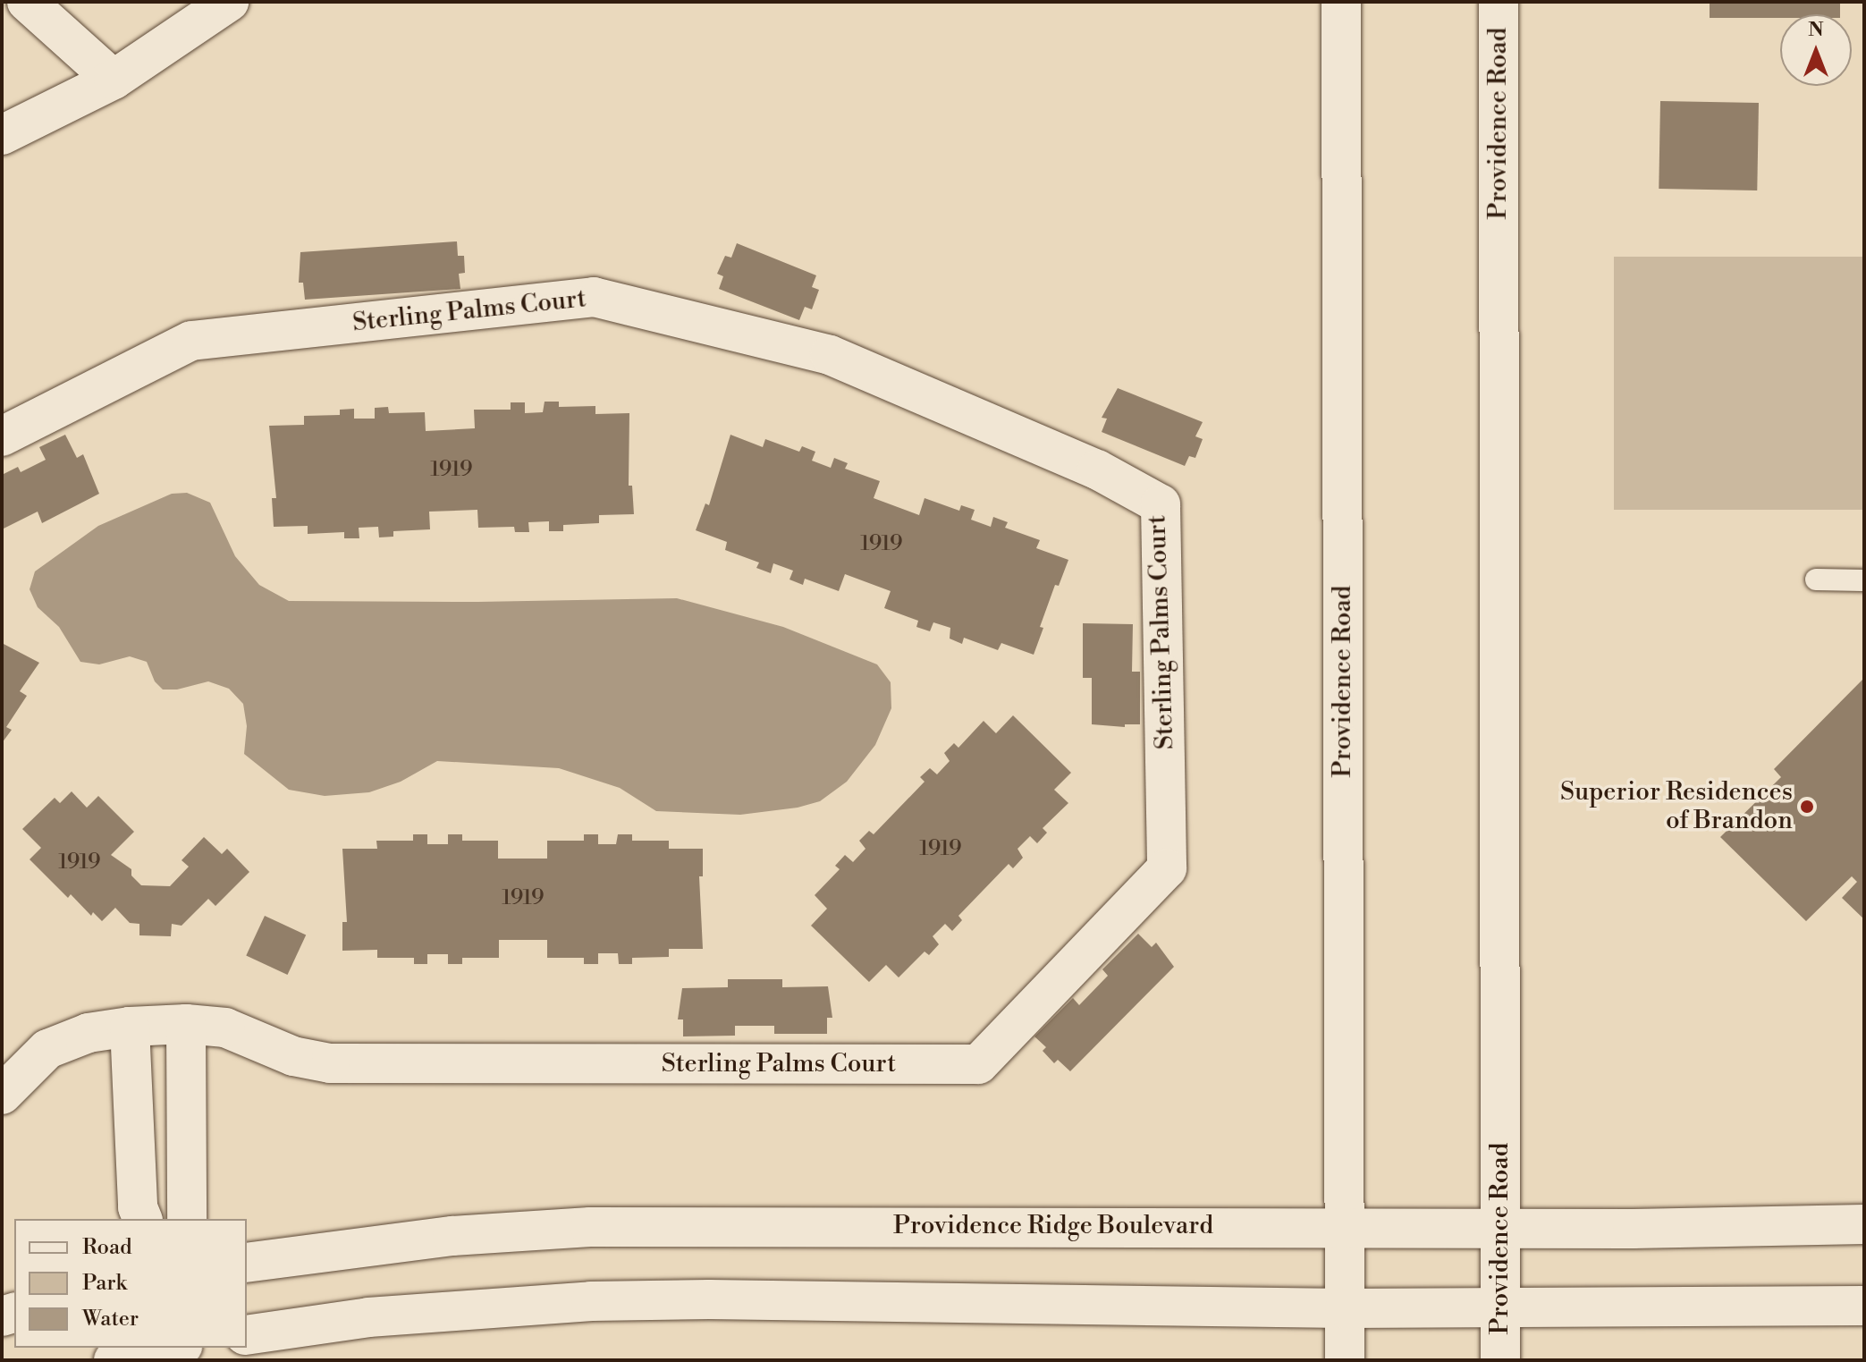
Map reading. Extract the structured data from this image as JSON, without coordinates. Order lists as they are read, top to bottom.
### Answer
{
  "streets": {
    "street": ["Providence Road", "Sterling Palms Court", "Providence Ridge Boulevard"]
  },
  "crossings": [
    ["Providence Road", "Providence Ridge Boulevard"]
  ],
  "places": ["Superior Residences of Brandon"],
  "house_numbers": [
    "1919",
    "1919",
    "1919",
    "1919",
    "1919"
  ],
  "legend": ["Road", "Park", "Water"],
  "north": "top"
}
